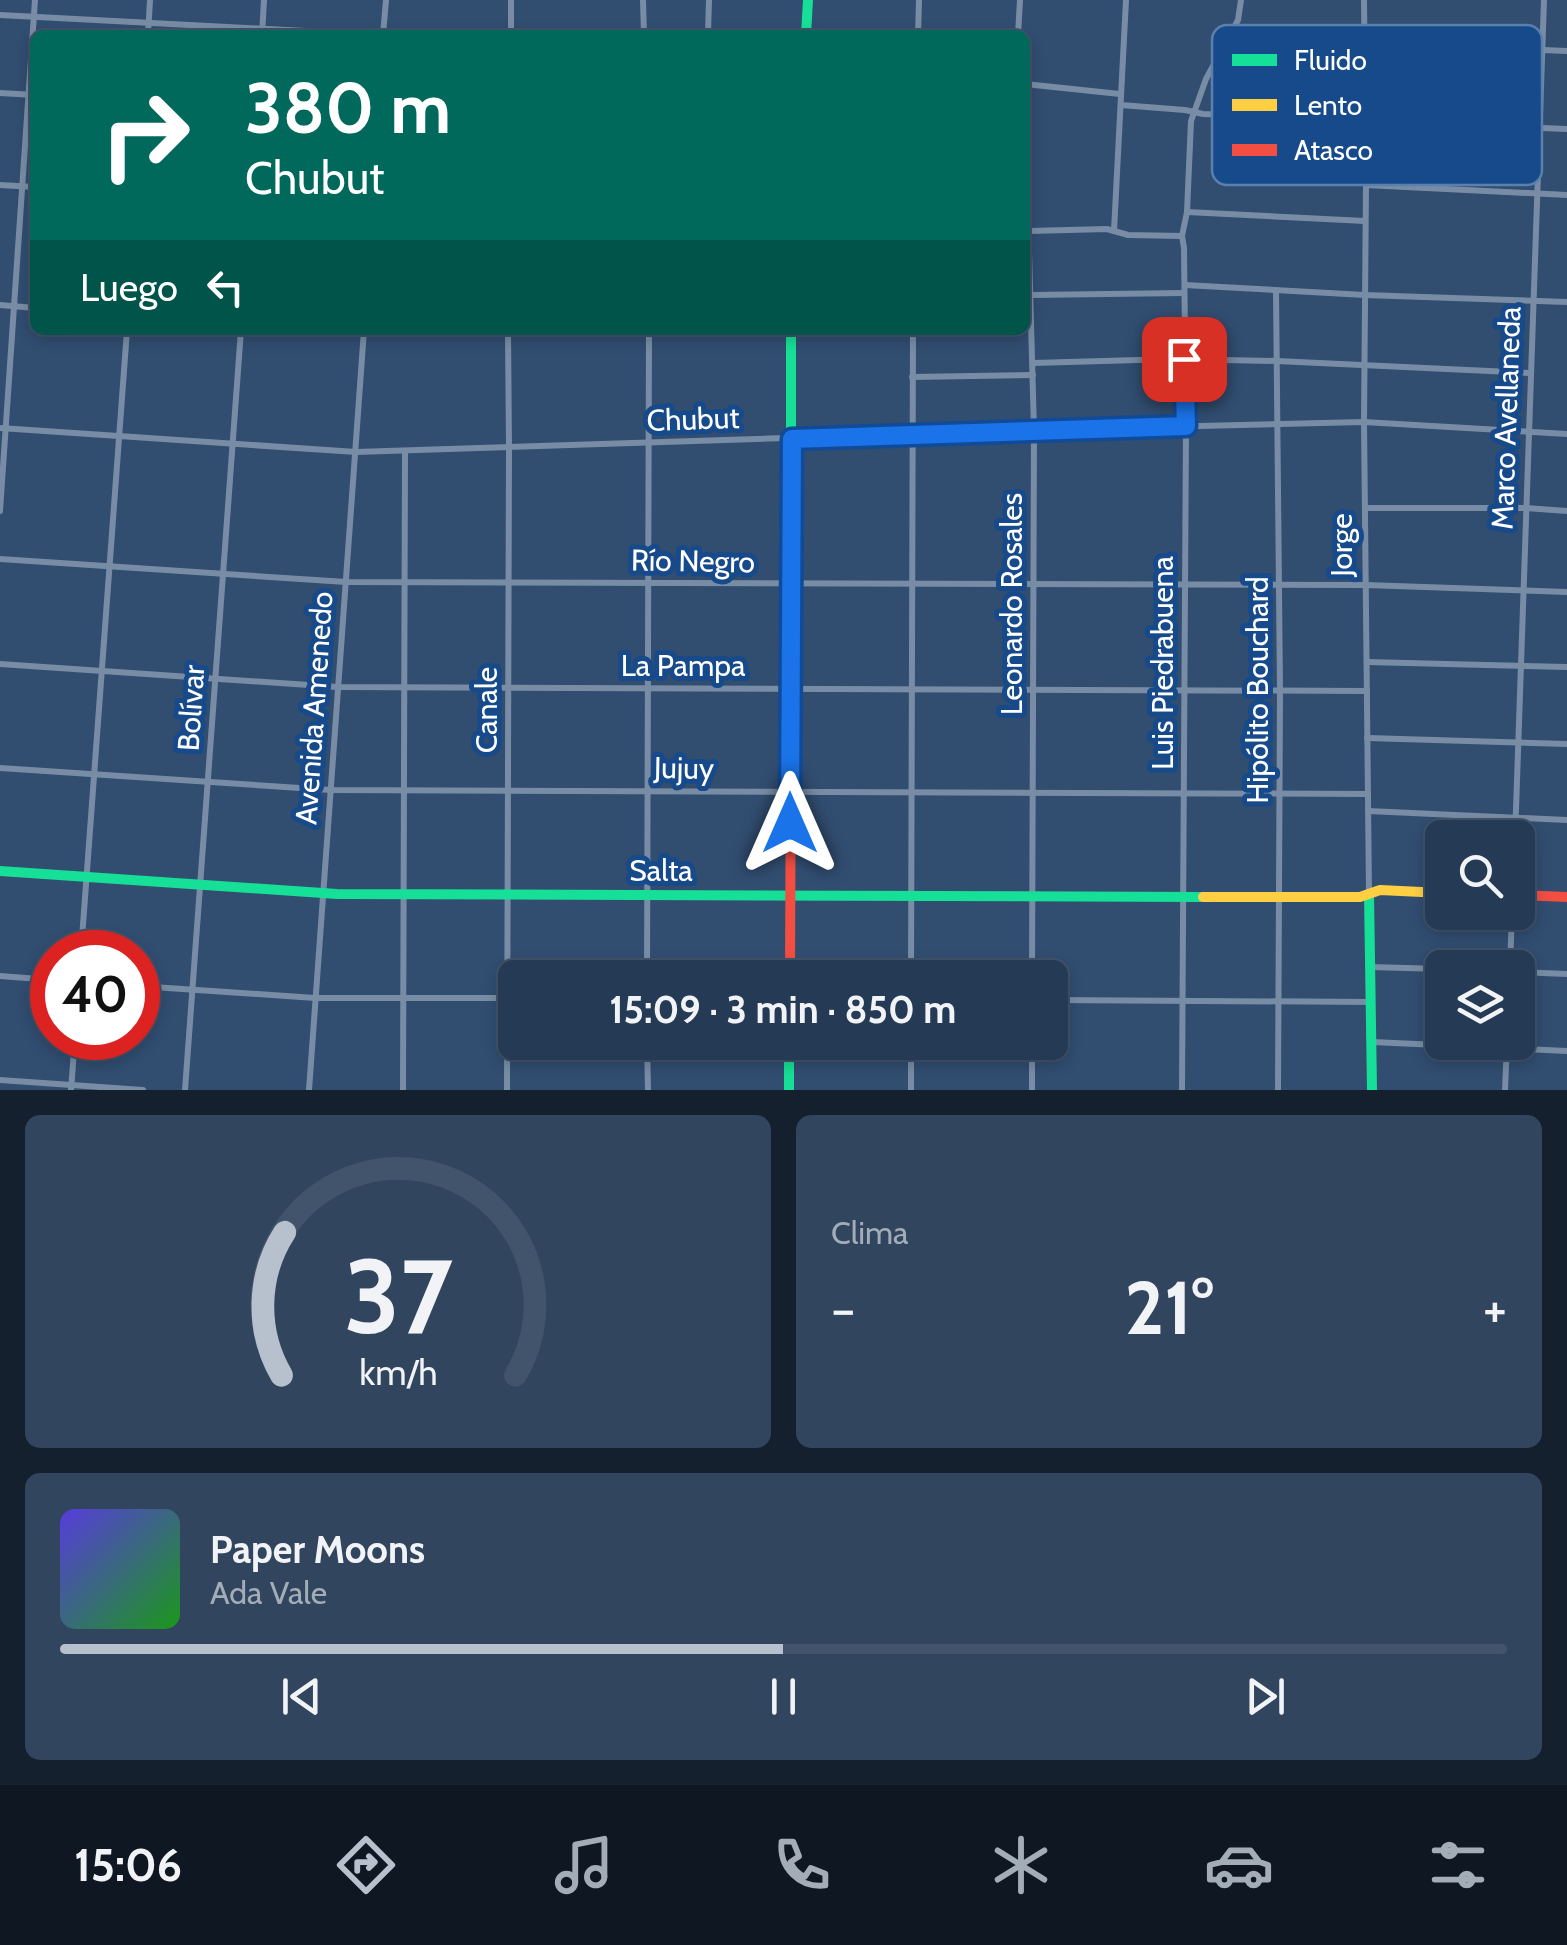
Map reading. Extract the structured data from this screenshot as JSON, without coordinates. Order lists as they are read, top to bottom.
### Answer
{
  "streets": {
    "street": [
      "Marco Avellaneda",
      "Chubut",
      "Jorge",
      "Río Negro",
      "Leonardo Rosales",
      "Luis Piedrabuena",
      "La Pampa",
      "Hipólito Bouchard",
      "Bolívar",
      "Avenida Amenedo",
      "Canale",
      "Jujuy",
      "Salta"
    ]
  },
  "crossings": [
    ["Marco Avellaneda", "Chubut"],
    ["Marco Avellaneda", "Río Negro"],
    ["Chubut", "Jorge"],
    ["Chubut", "Leonardo Rosales"],
    ["Chubut", "Luis Piedrabuena"],
    ["Chubut", "Hipólito Bouchard"],
    ["Chubut", "Bolívar"],
    ["Chubut", "Avenida Amenedo"],
    ["Chubut", "Canale"],
    ["Jorge", "Río Negro"],
    ["Jorge", "La Pampa"],
    ["Jorge", "Jujuy"],
    ["Jorge", "Salta"],
    ["Río Negro", "Leonardo Rosales"],
    ["Río Negro", "Luis Piedrabuena"],
    ["Río Negro", "Hipólito Bouchard"],
    ["Río Negro", "Bolívar"],
    ["Río Negro", "Avenida Amenedo"],
    ["Río Negro", "Canale"],
    ["Leonardo Rosales", "La Pampa"],
    ["Leonardo Rosales", "Jujuy"],
    ["Leonardo Rosales", "Salta"],
    ["Luis Piedrabuena", "La Pampa"],
    ["Luis Piedrabuena", "Jujuy"],
    ["Luis Piedrabuena", "Salta"],
    ["La Pampa", "Hipólito Bouchard"],
    ["La Pampa", "Bolívar"],
    ["La Pampa", "Avenida Amenedo"],
    ["La Pampa", "Canale"],
    ["Hipólito Bouchard", "Jujuy"],
    ["Hipólito Bouchard", "Salta"],
    ["Bolívar", "Jujuy"],
    ["Bolívar", "Salta"],
    ["Avenida Amenedo", "Jujuy"],
    ["Avenida Amenedo", "Salta"],
    ["Canale", "Jujuy"],
    ["Canale", "Salta"]
  ],
  "legend": ["Fluido", "Lento", "Atasco"],
  "page": {
    "turn": ["380 m", "Chubut"],
    "then": "Luego",
    "limit": "40",
    "trip": "15:09 · 3 min · 850 m",
    "tile": "Clima",
    "heat": ["−", "21°", "+"],
    "song": ["Paper Moons", "Ada Vale"],
    "tabs": "15:06",
    "gauge": ["37", "km/h"]
  }
}
